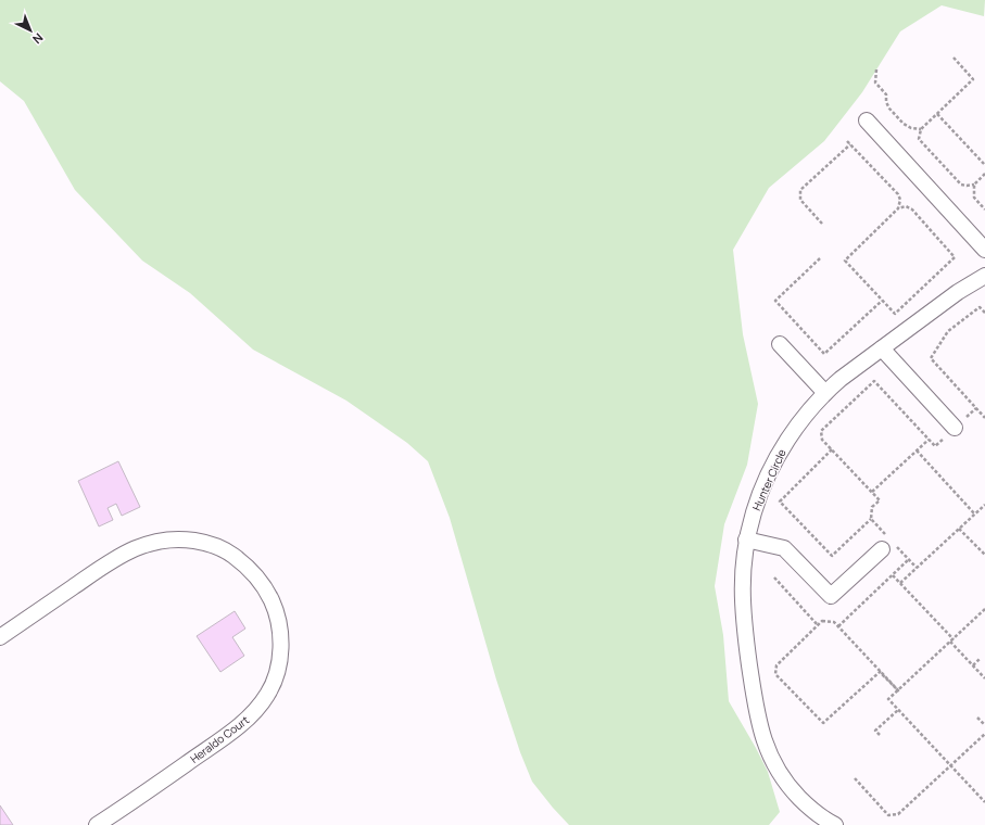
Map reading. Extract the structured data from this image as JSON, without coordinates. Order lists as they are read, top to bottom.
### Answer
{
  "streets": {
    "street": ["Hunter Circle", "Heraldo Court"]
  },
  "north": "bottom right"
}
